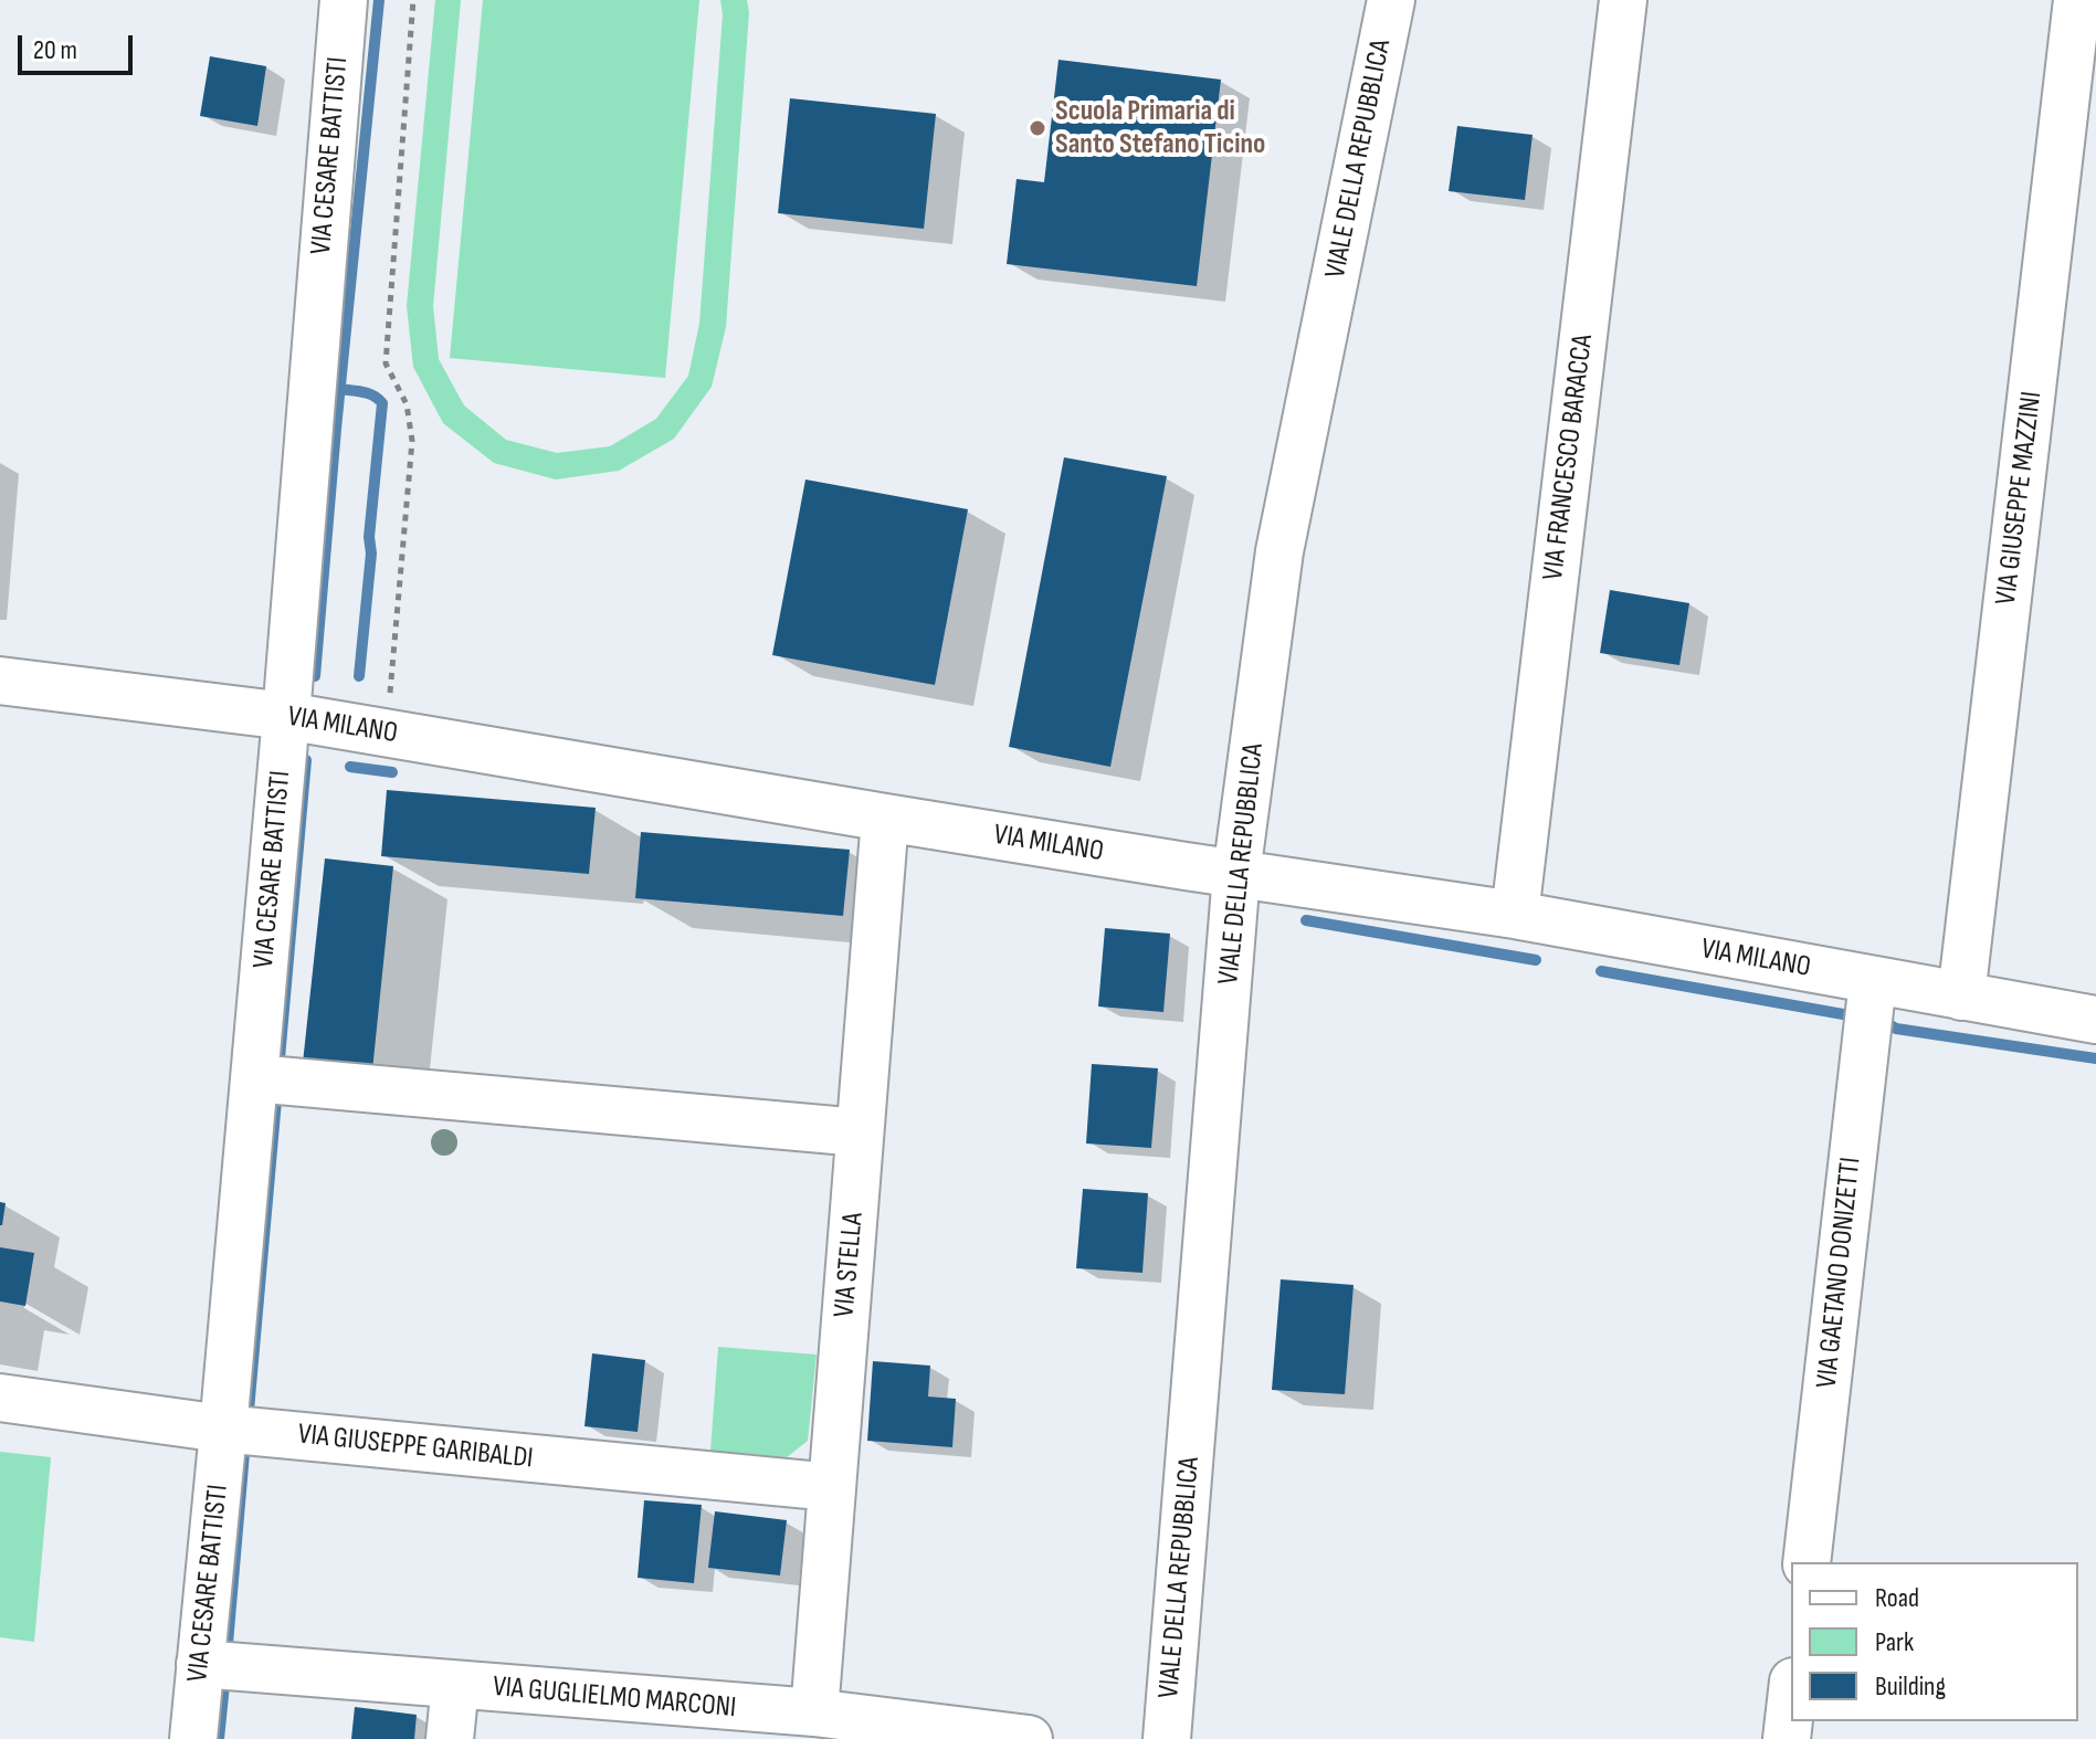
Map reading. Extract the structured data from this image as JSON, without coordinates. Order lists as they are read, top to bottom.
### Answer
{
  "streets": {
    "street": [
      "VIA CESARE BATTISTI",
      "VIALE DELLA REPUBBLICA",
      "VIA FRANCESCO BARACCA",
      "VIA GIUSEPPE MAZZINI",
      "VIA MILANO",
      "VIA STELLA",
      "VIA GAETANO DONIZETTI",
      "VIA GIUSEPPE GARIBALDI",
      "VIA GUGLIELMO MARCONI"
    ]
  },
  "crossings": [
    ["VIA CESARE BATTISTI", "VIA MILANO"],
    ["VIA CESARE BATTISTI", "VIA GIUSEPPE GARIBALDI"],
    ["VIA CESARE BATTISTI", "VIA GUGLIELMO MARCONI"],
    ["VIALE DELLA REPUBBLICA", "VIA MILANO"],
    ["VIA FRANCESCO BARACCA", "VIA MILANO"],
    ["VIA GIUSEPPE MAZZINI", "VIA MILANO"],
    ["VIA MILANO", "VIA STELLA"],
    ["VIA MILANO", "VIA GAETANO DONIZETTI"],
    ["VIA STELLA", "VIA GIUSEPPE GARIBALDI"],
    ["VIA STELLA", "VIA GUGLIELMO MARCONI"]
  ],
  "places": ["Scuola Primaria di Santo Stefano Ticino"],
  "legend": ["Road", "Park", "Building"],
  "scale_bar": "20 m"
}
